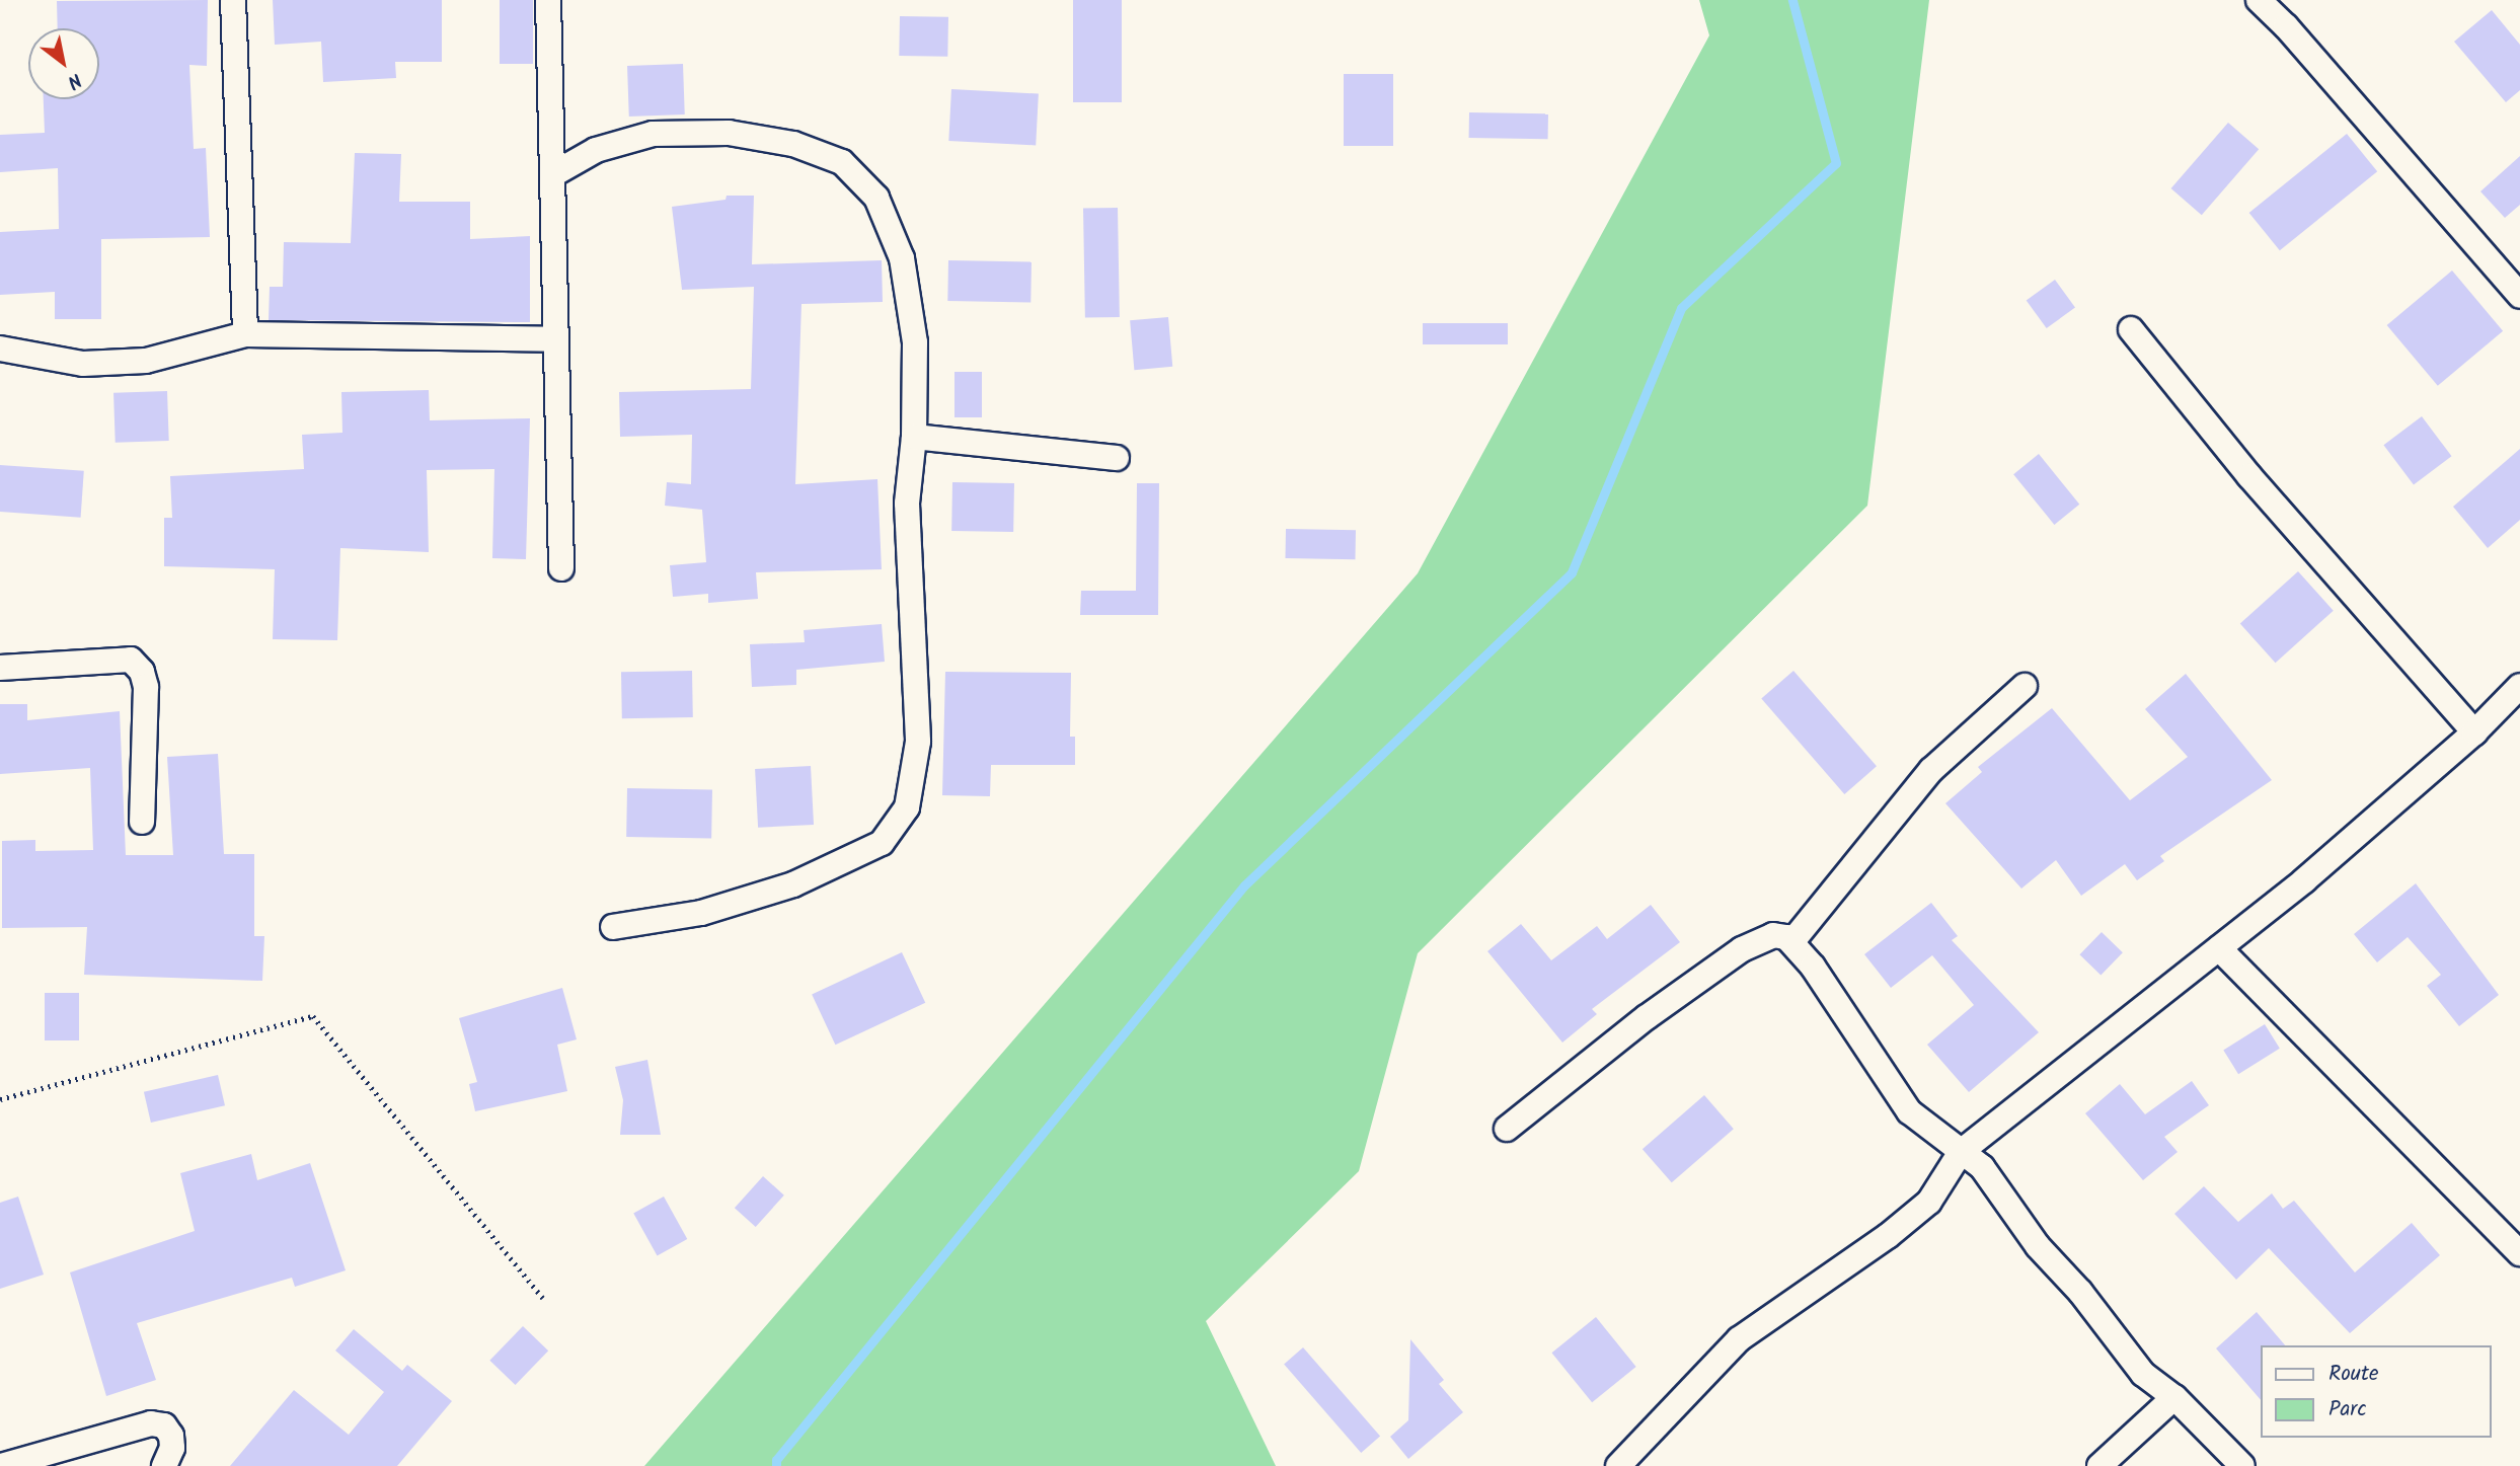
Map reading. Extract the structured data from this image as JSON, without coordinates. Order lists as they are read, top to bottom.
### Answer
{
  "legend": ["Route", "Parc"],
  "north": "bottom right"
}
